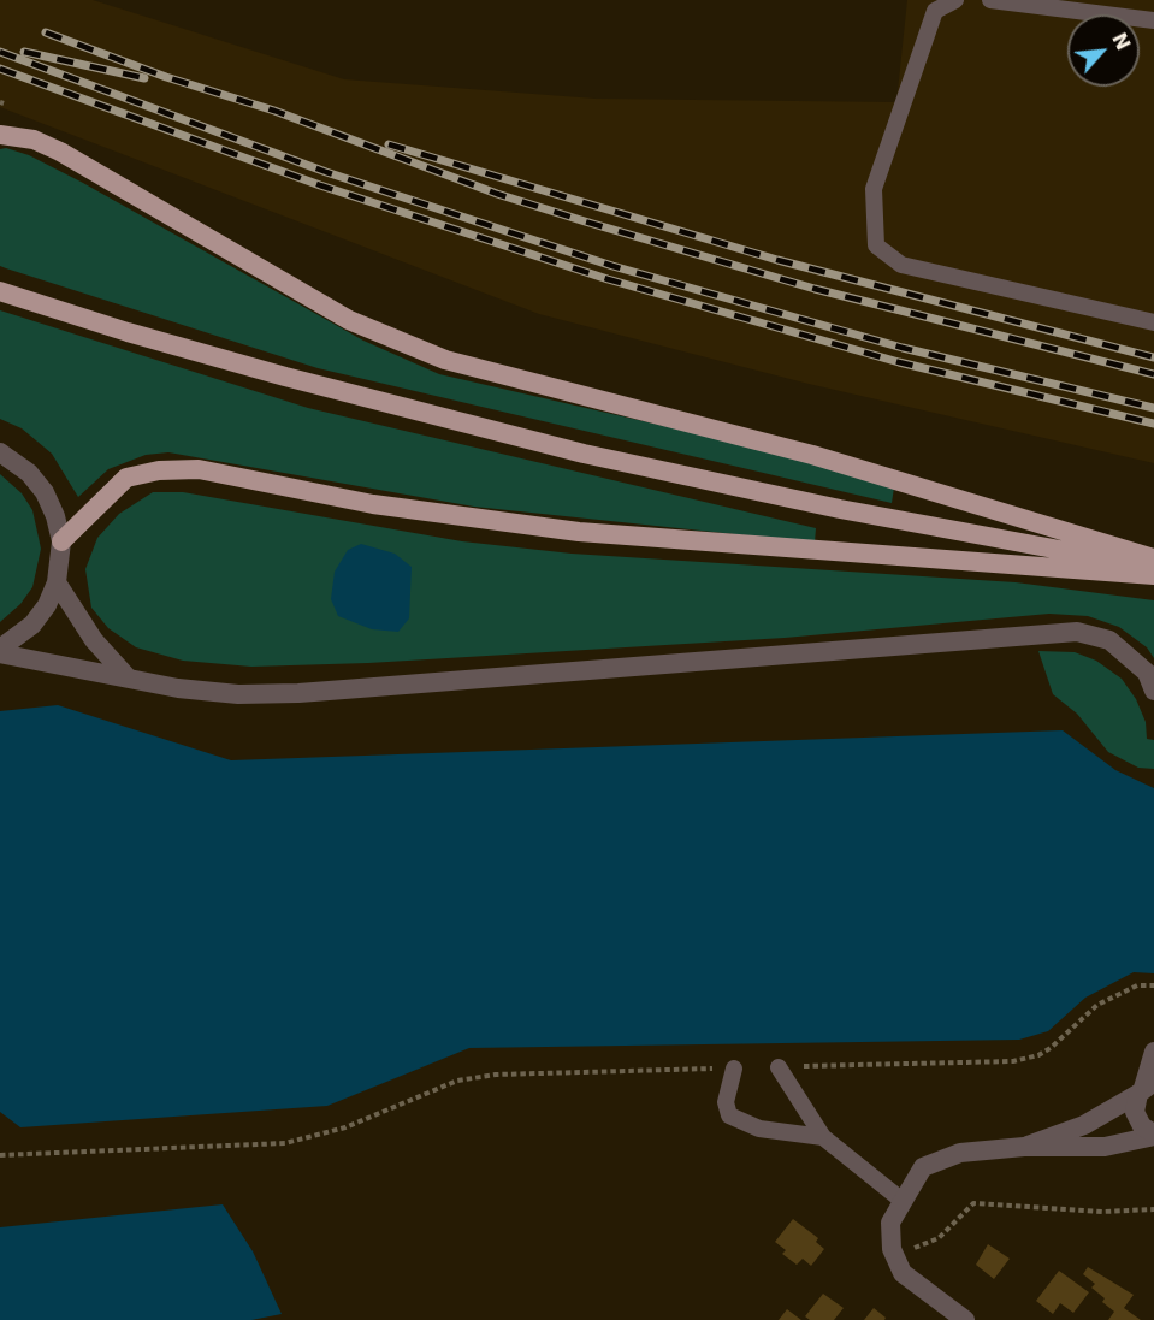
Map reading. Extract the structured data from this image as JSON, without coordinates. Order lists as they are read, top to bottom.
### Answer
{
  "north": "top right"
}
